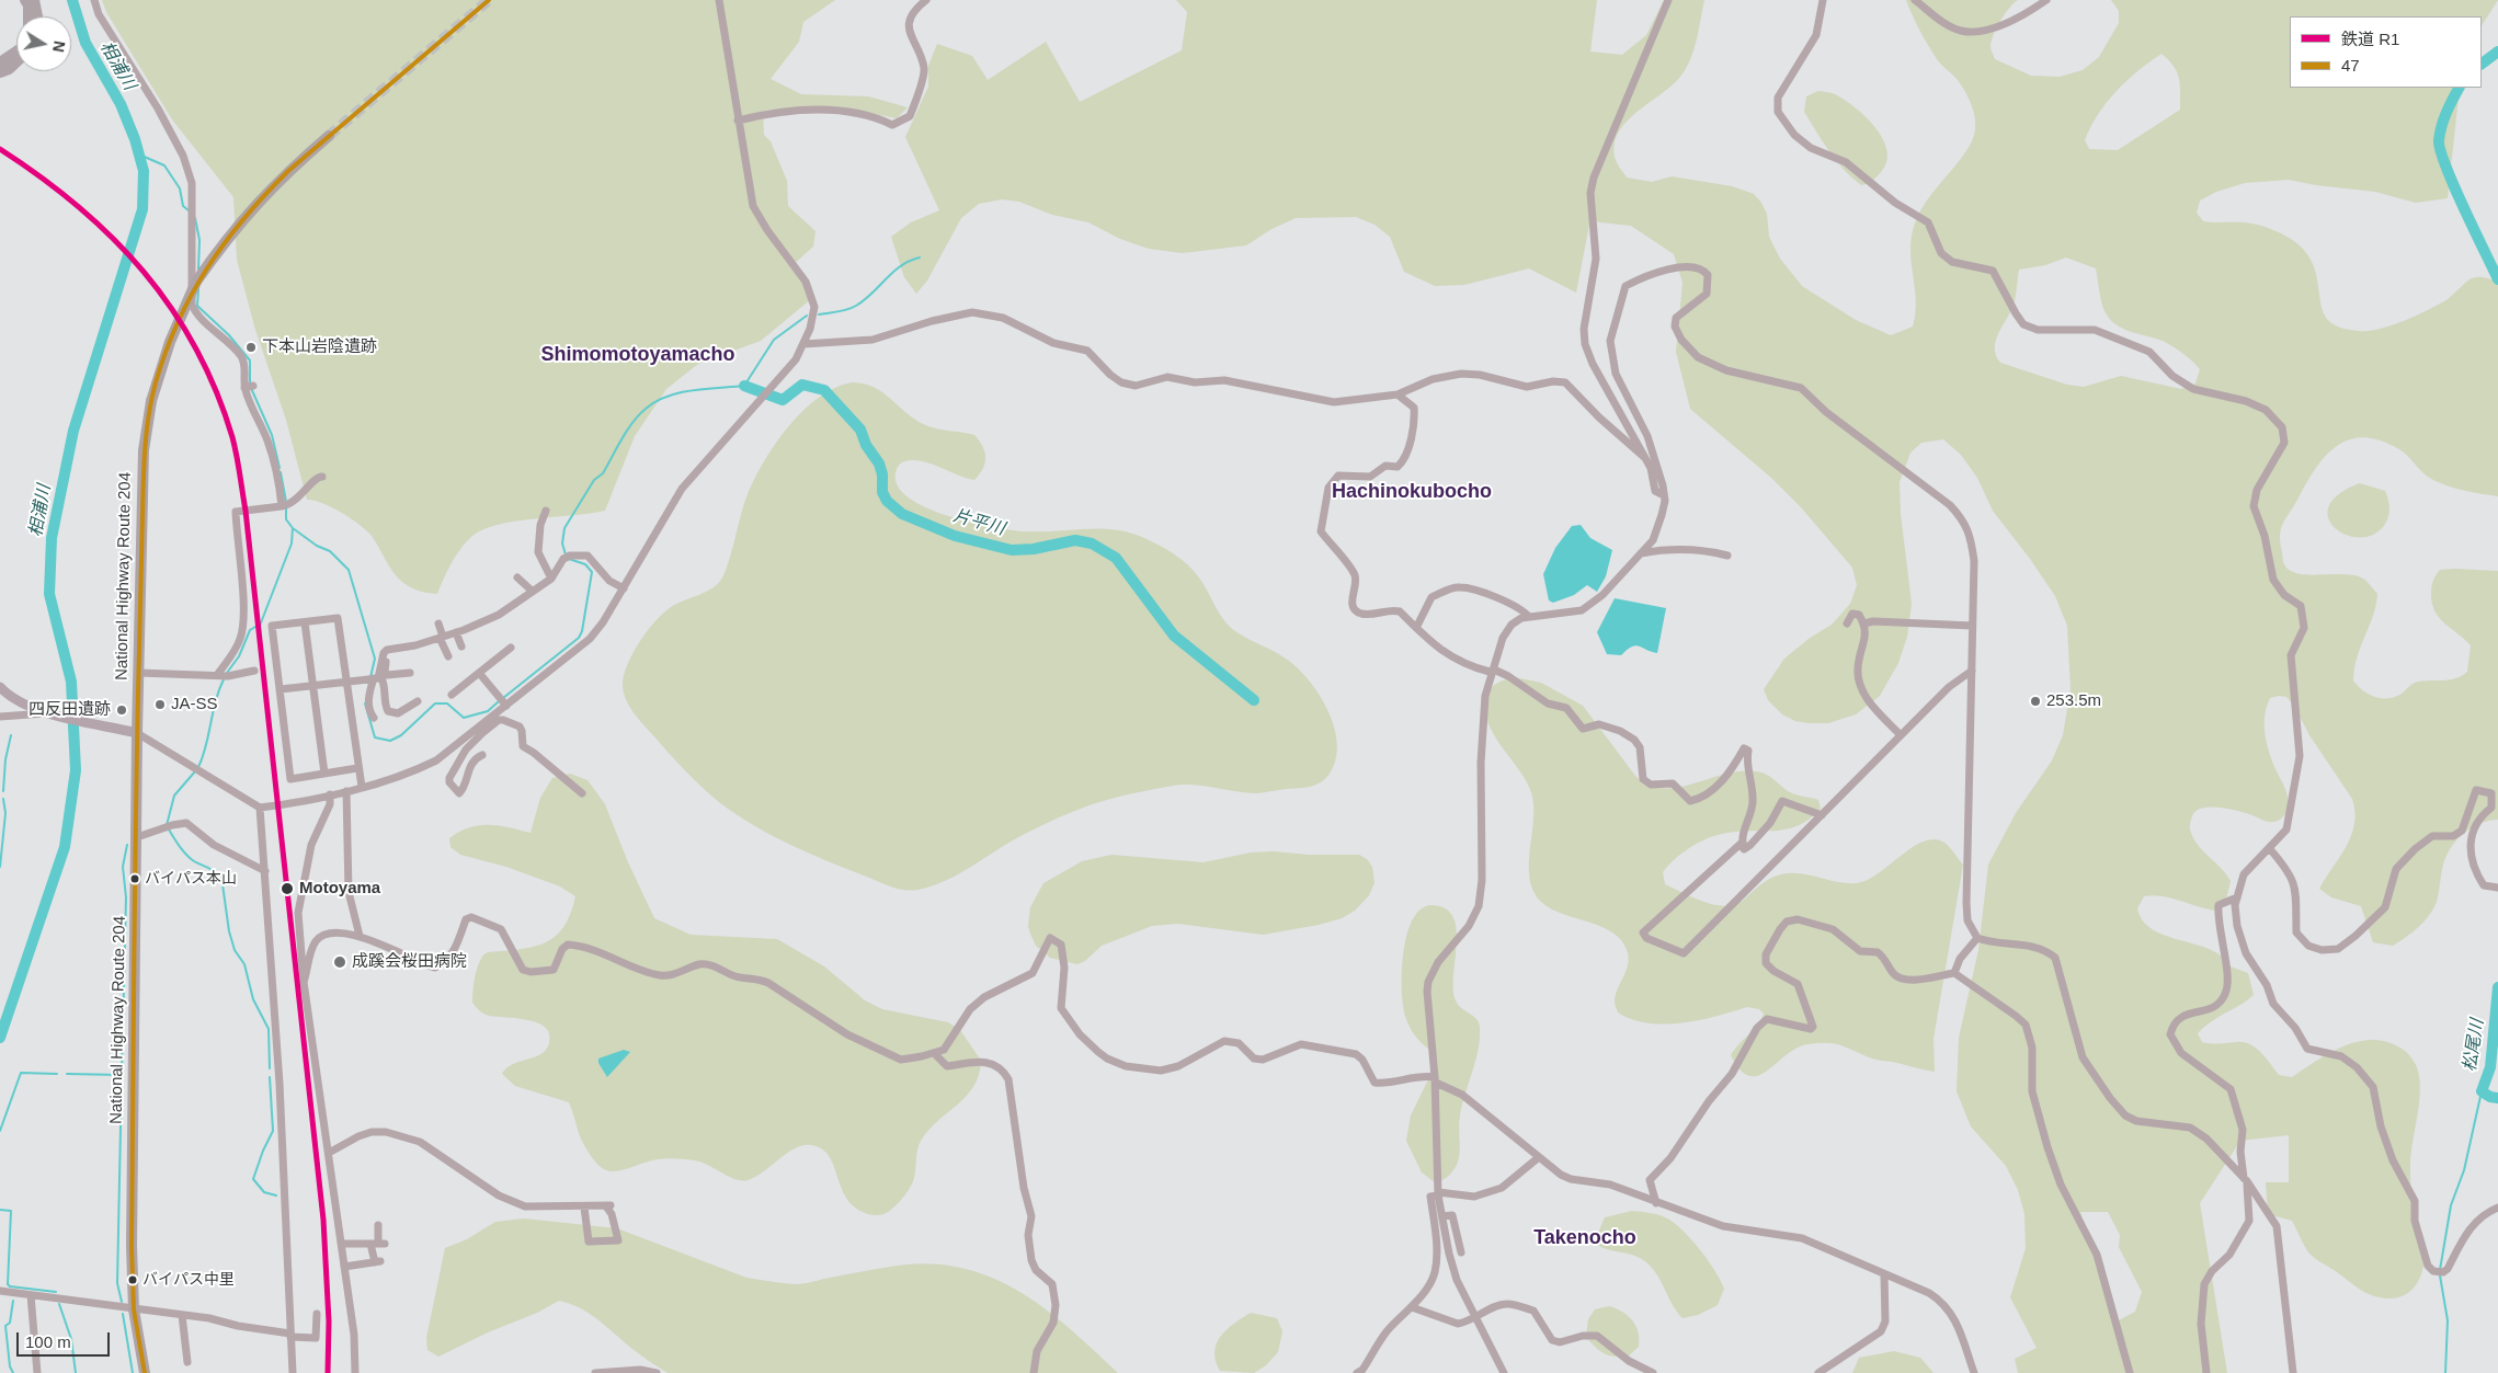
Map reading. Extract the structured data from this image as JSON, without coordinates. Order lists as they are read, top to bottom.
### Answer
{
  "streets": {
    "highway": ["National Highway Route 204"]
  },
  "districts": ["Shimomotoyamacho", "Hachinokubocho", "Takenocho"],
  "water": ["相浦川", "片平川", "松尾川"],
  "places": [
    "下本山岩陰遺跡",
    "253.5m",
    "JA-SS",
    "四反田遺跡",
    "バイパス本山",
    "Motoyama",
    "成蹊会桜田病院",
    "バイパス中里"
  ],
  "lines": ["transit line 47", "rail line R1"],
  "legend": ["鉄道 R1", "47"],
  "scale_bar": "100 m",
  "north": "right"
}
